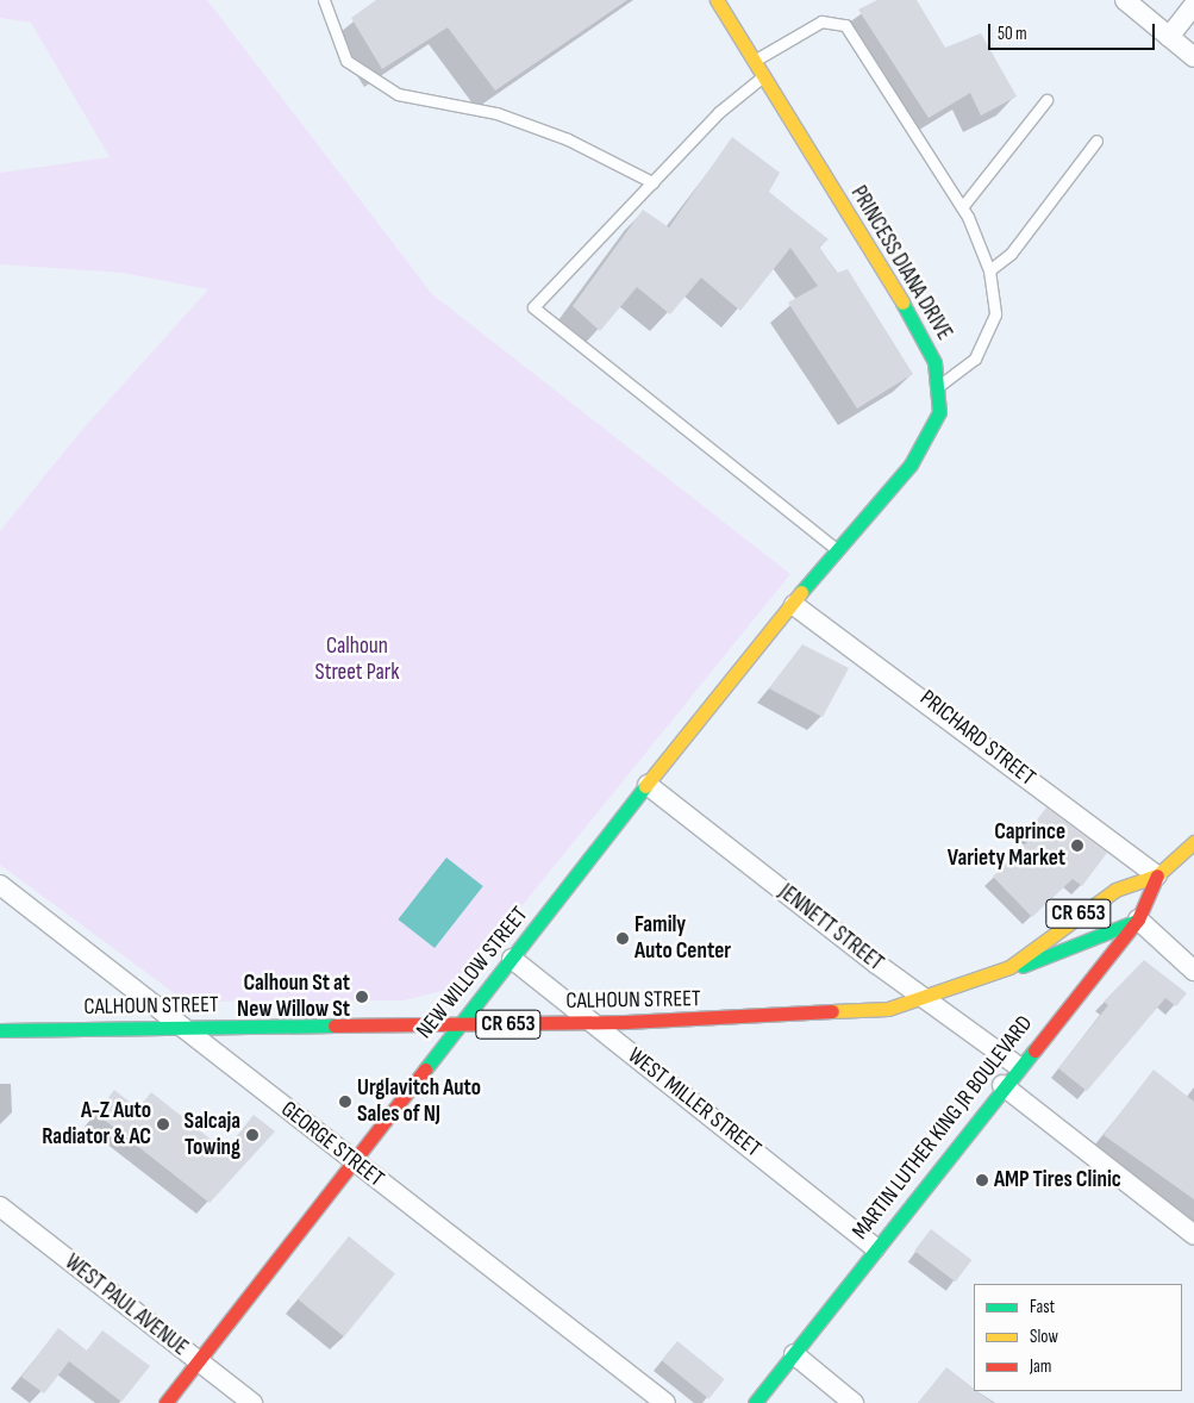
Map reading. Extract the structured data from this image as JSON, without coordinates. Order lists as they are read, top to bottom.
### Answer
{
  "streets": {
    "main road": [
      "PRINCESS DIANA DRIVE",
      "CR 653",
      "NEW WILLOW STREET",
      "CALHOUN STREET",
      "MARTIN LUTHER KING JR BOULEVARD"
    ],
    "street": [
      "PRICHARD STREET",
      "JENNETT STREET",
      "WEST MILLER STREET",
      "GEORGE STREET",
      "WEST PAUL AVENUE"
    ]
  },
  "crossings": [
    ["PRINCESS DIANA DRIVE", "NEW WILLOW STREET"],
    ["PRICHARD STREET", "NEW WILLOW STREET"],
    ["PRICHARD STREET", "CALHOUN STREET"],
    ["PRICHARD STREET", "MARTIN LUTHER KING JR BOULEVARD"],
    ["JENNETT STREET", "NEW WILLOW STREET"],
    ["JENNETT STREET", "CALHOUN STREET"],
    ["JENNETT STREET", "MARTIN LUTHER KING JR BOULEVARD"],
    ["NEW WILLOW STREET", "CALHOUN STREET"],
    ["NEW WILLOW STREET", "WEST MILLER STREET"],
    ["NEW WILLOW STREET", "GEORGE STREET"],
    ["NEW WILLOW STREET", "WEST PAUL AVENUE"],
    ["CALHOUN STREET", "WEST MILLER STREET"],
    ["CALHOUN STREET", "MARTIN LUTHER KING JR BOULEVARD"],
    ["CALHOUN STREET", "GEORGE STREET"],
    ["WEST MILLER STREET", "MARTIN LUTHER KING JR BOULEVARD"]
  ],
  "parks": ["Calhoun Street Park"],
  "places": [
    "Caprince Variety Market",
    "Family Auto Center",
    "Calhoun St at New Willow St",
    "Urglavitch Auto Sales of NJ",
    "A-Z Auto Radiator & AC",
    "Salcaja Towing",
    "AMP Tires Clinic"
  ],
  "legend": ["Fast", "Slow", "Jam"],
  "scale_bar": "50 m"
}
